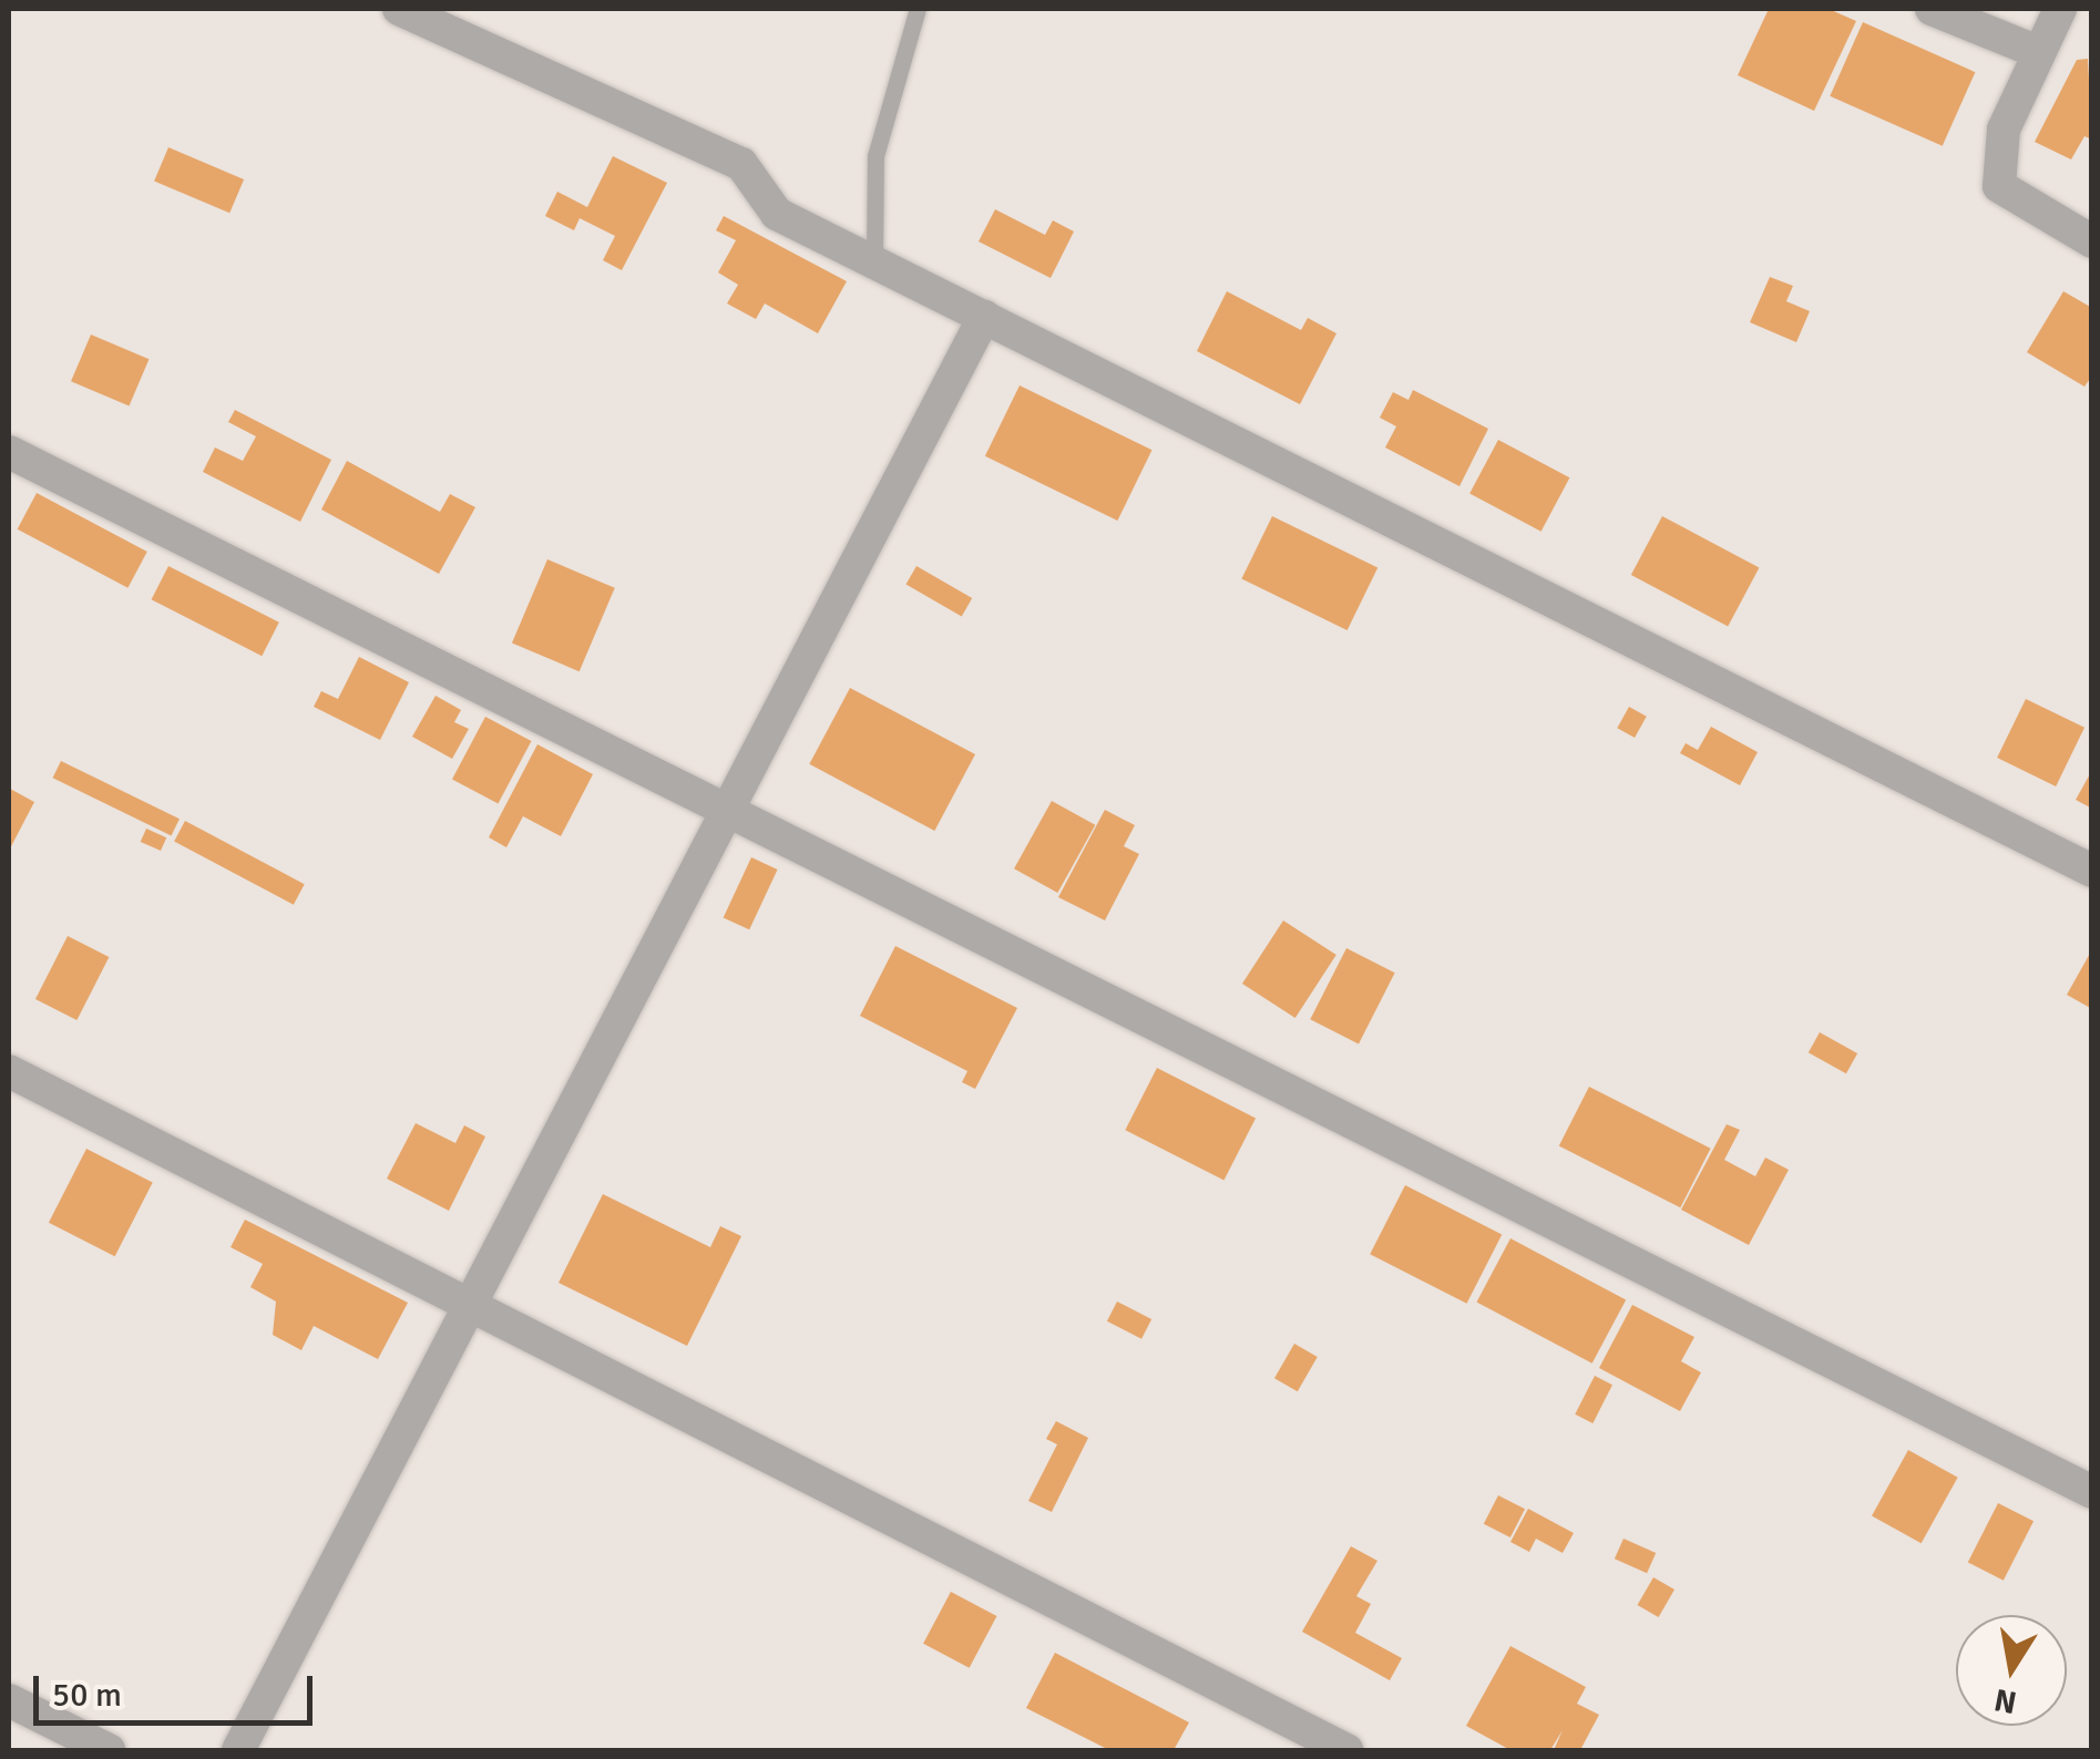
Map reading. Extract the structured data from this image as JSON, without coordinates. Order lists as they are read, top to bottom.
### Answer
{
  "scale_bar": "50 m",
  "north": "bottom"
}
